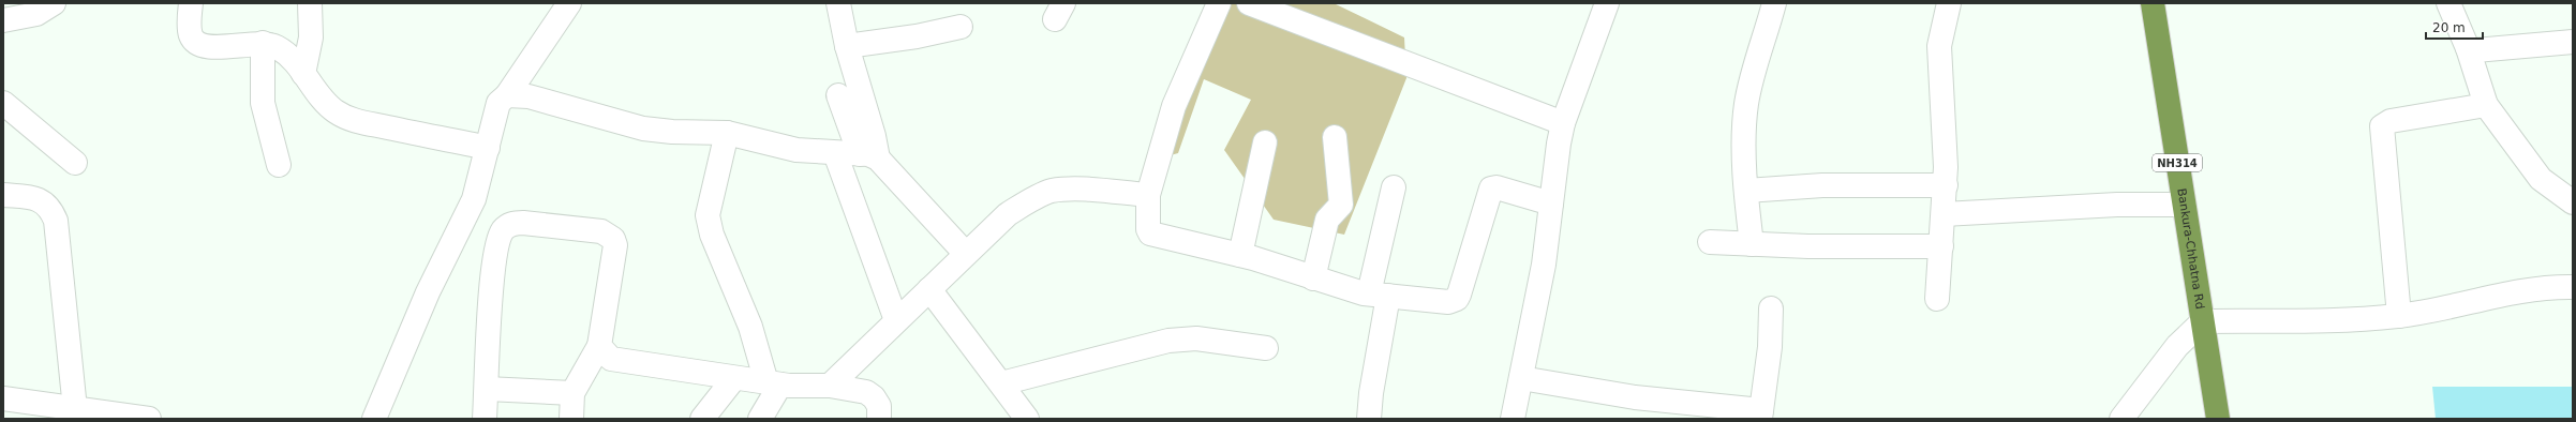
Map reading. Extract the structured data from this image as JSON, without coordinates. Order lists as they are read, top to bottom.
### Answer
{
  "streets": {
    "highway": ["NH314", "Bankura-Chhatna Rd"]
  },
  "scale_bar": "20 m"
}
